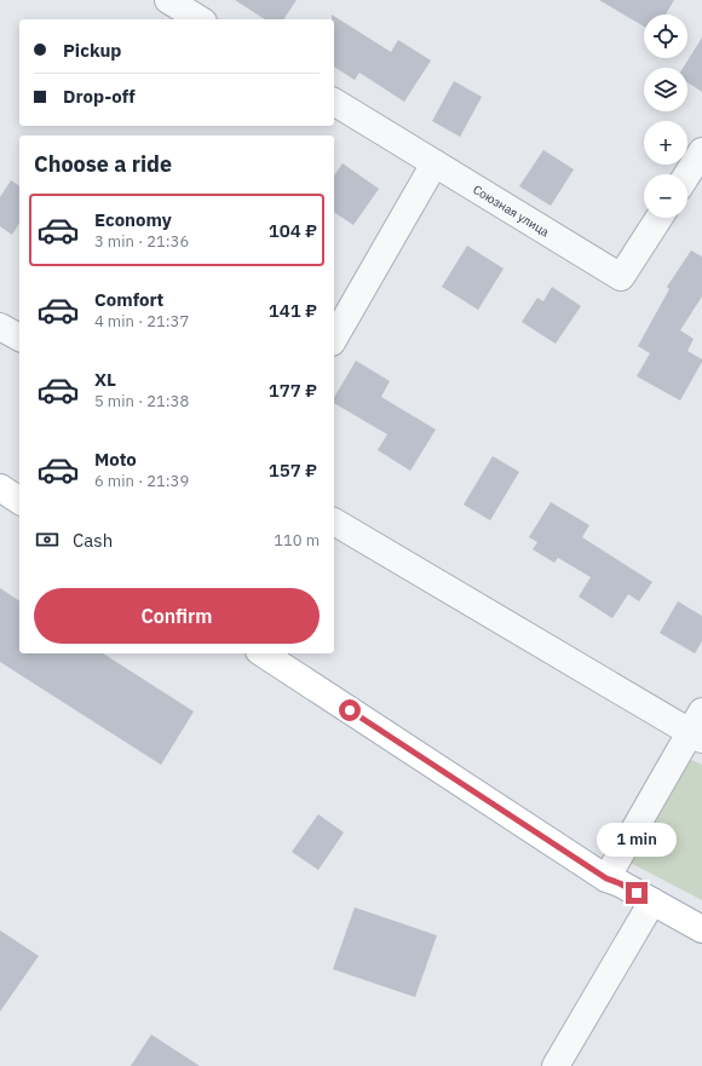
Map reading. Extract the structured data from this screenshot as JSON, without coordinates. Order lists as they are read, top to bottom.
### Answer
{
  "streets": {
    "street": ["Союзная улица"]
  },
  "page": {
    "map_buttons": ["+", "−"],
    "banner": ["Pickup", "Drop-off"],
    "heading": "Choose a ride",
    "list": [
      {
        "name": "Economy",
        "note": "3 min · 21:36",
        "value": "104 ₽"
      },
      {
        "name": "Comfort",
        "note": "4 min · 21:37",
        "value": "141 ₽"
      },
      {
        "name": "XL",
        "note": "5 min · 21:38",
        "value": "177 ₽"
      },
      {
        "name": "Moto",
        "note": "6 min · 21:39",
        "value": "157 ₽"
      }
    ],
    "pay": ["Cash", "110 m"],
    "buttons": "Confirm",
    "bubble": "1 min"
  }
}
